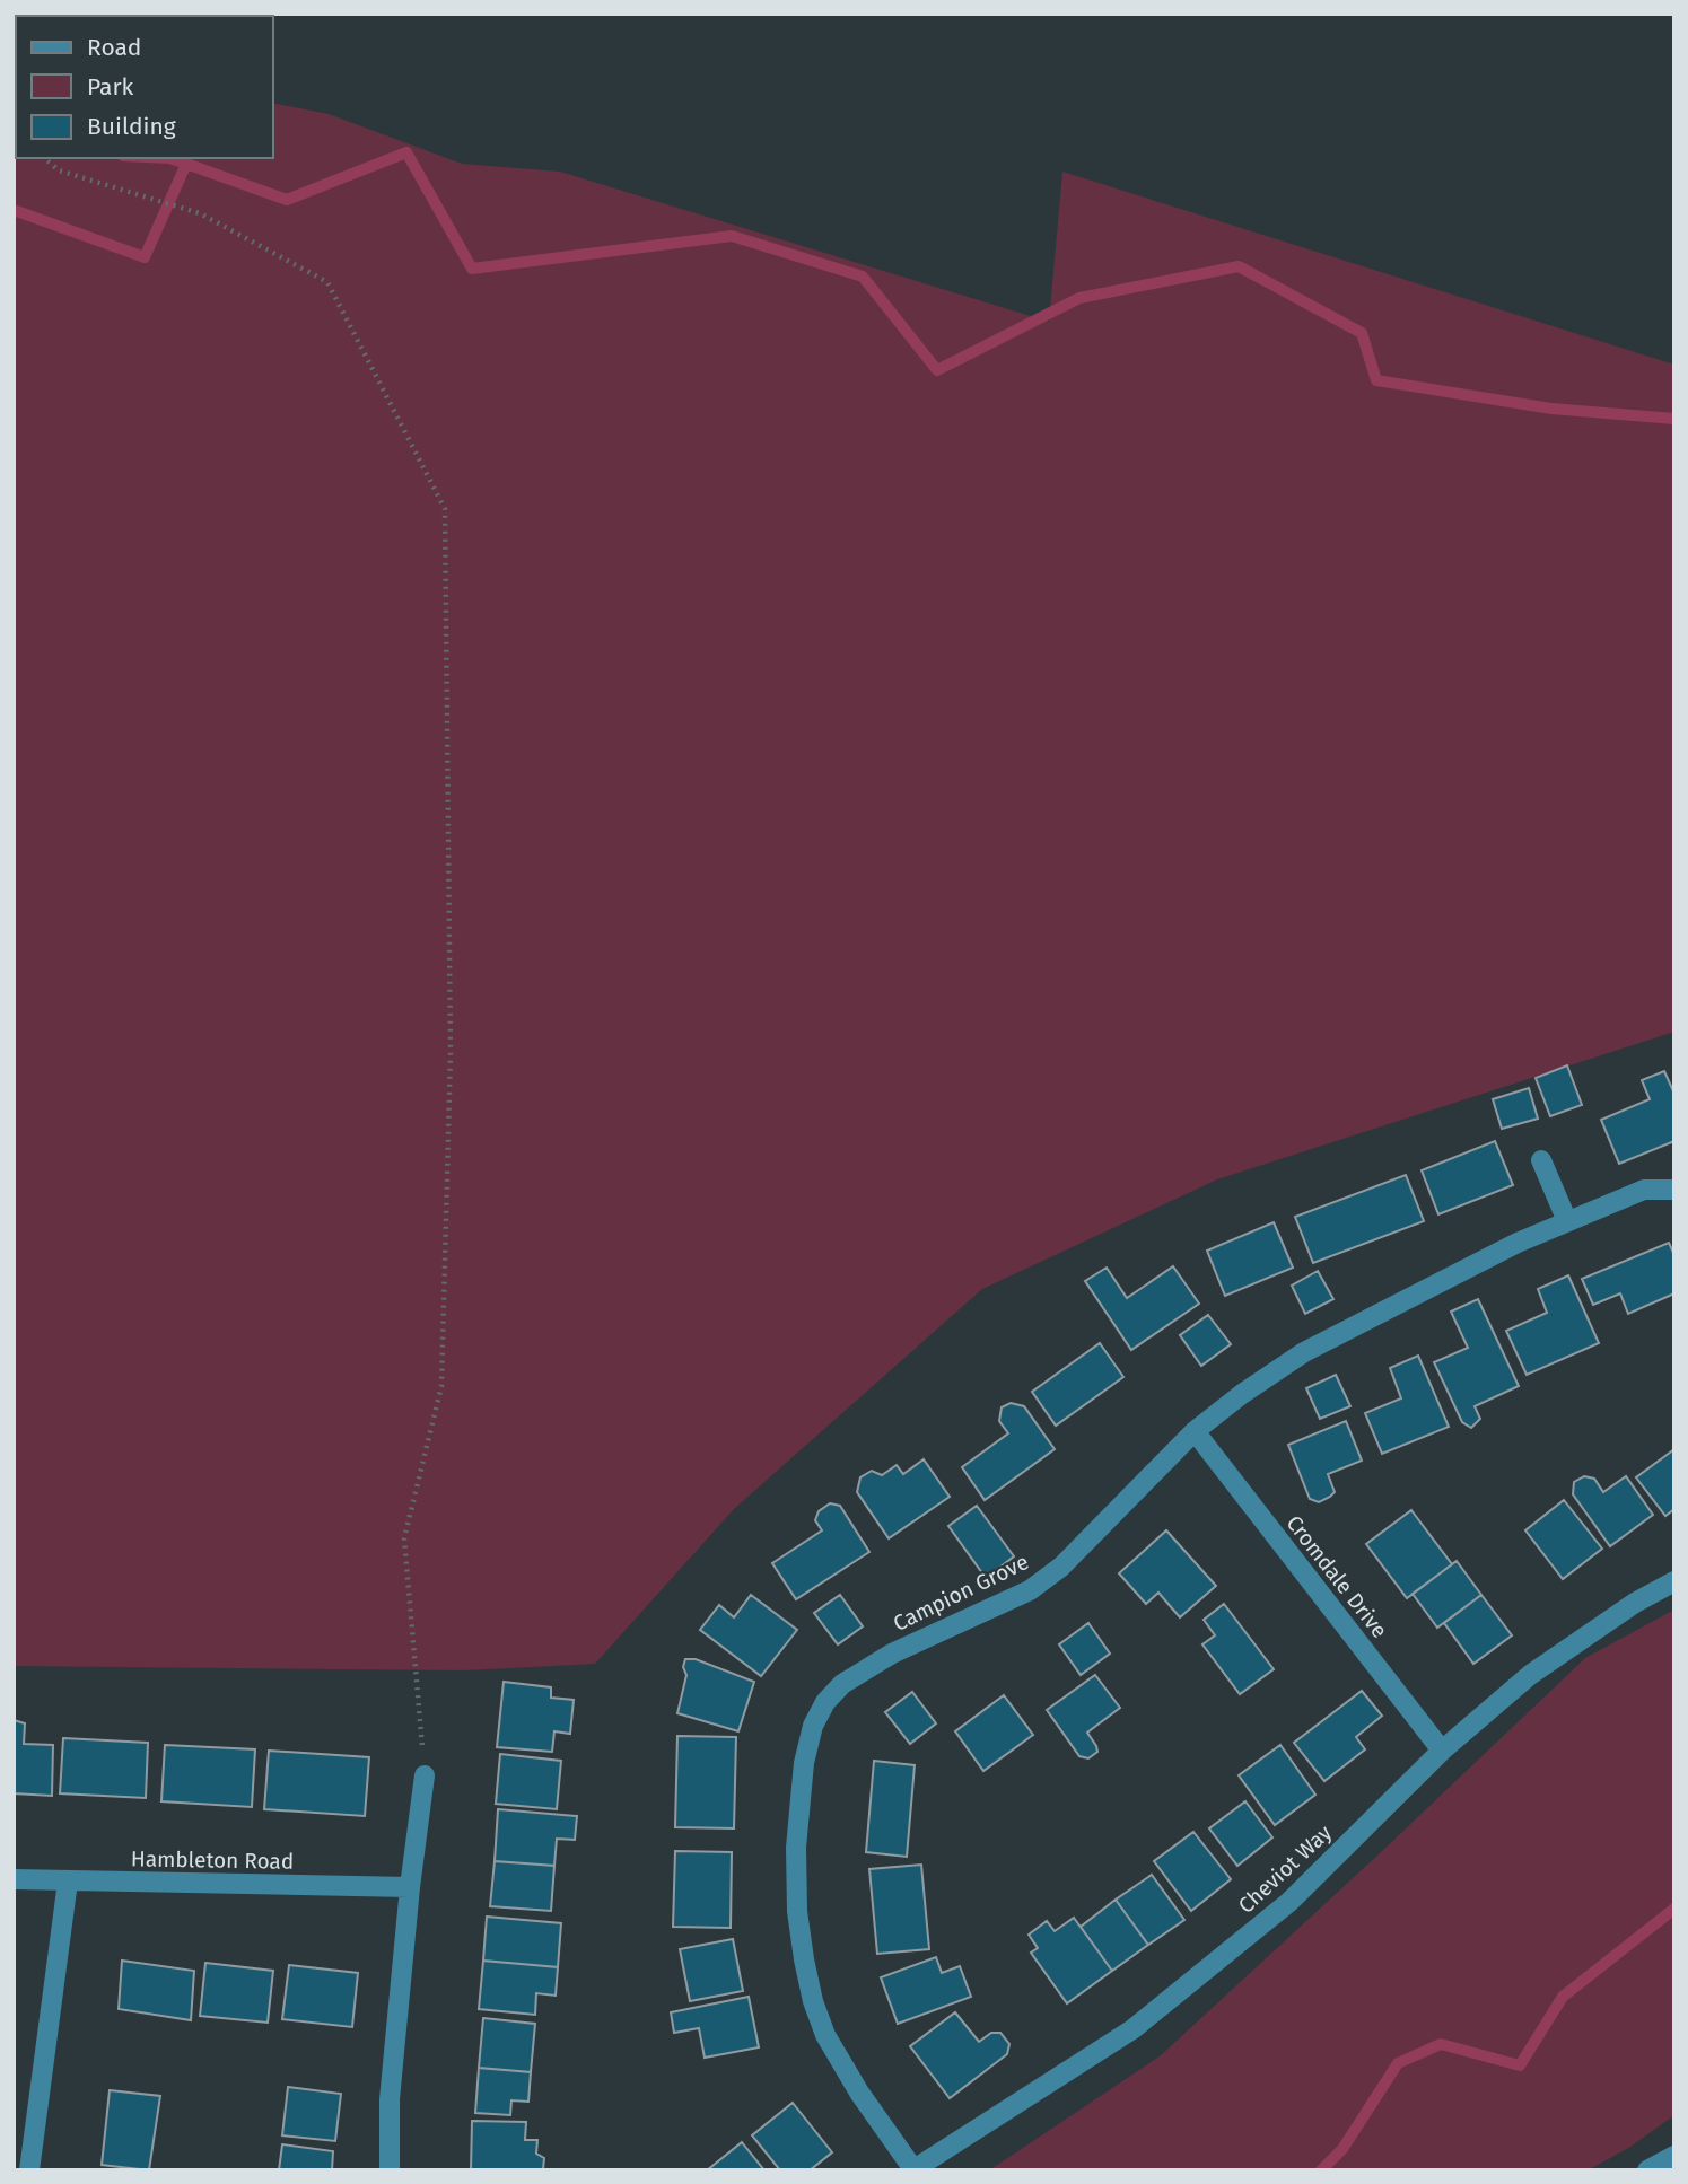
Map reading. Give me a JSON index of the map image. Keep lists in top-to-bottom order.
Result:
{
  "streets": {
    "street": [
      "Cromdale Drive",
      "Campion Grove",
      "Hambleton Road",
      "Cheviot Way"
    ]
  },
  "crossings": [
    ["Cromdale Drive", "Campion Grove"],
    ["Cromdale Drive", "Cheviot Way"],
    ["Campion Grove", "Cheviot Way"]
  ],
  "legend": ["Road", "Park", "Building"]
}
